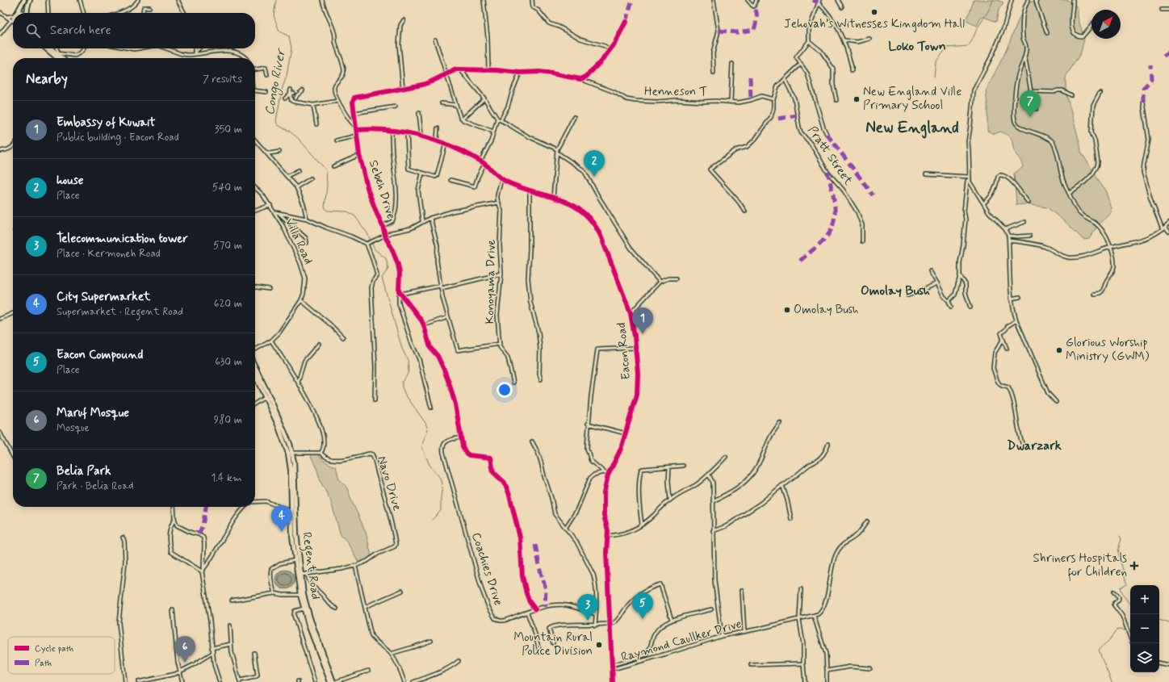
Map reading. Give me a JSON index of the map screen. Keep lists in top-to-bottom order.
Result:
{
  "streets": {
    "main road": ["Regent Road"],
    "street": [
      "Henneson T",
      "Pratt Street",
      "Sebeh Drive",
      "Villa Road",
      "Konoyama Drive",
      "Eacon Road",
      "Navo Drive",
      "Coachies Drive",
      "Raymond Caullker Drive"
    ]
  },
  "crossings": [
    ["Henneson T", "Sebeh Drive"],
    ["Sebeh Drive", "Eacon Road"],
    ["Konoyama Drive", "Eacon Road"],
    ["Eacon Road", "Raymond Caullker Drive"],
    ["Navo Drive", "Regent Road"]
  ],
  "districts": [
    "Loko Town",
    "New England",
    "Omolay Bush",
    "Dwarzark"
  ],
  "water": ["Congo River"],
  "places": {
    "other": [
      "Jehovah’s Witnesses Kingdom Hall",
      "New England Ville Primary School",
      "Omolay Bush",
      "Glorious Worship Ministry (GWM)",
      "Mountain Rural Police Division"
    ],
    "health": ["Shriners Hospitals for Children"]
  },
  "legend": ["Cycle path", "Path"],
  "north": "top right",
  "page": {
    "search": "Search here",
    "heading": ["Nearby", "7 results"],
    "pins": [
      "7",
      "2",
      "1",
      "4",
      "5",
      "3",
      "6"
    ],
    "list": [
      {
        "mark": "1",
        "name": "Embassy of Kuwait",
        "note": "Public building · Eacon Road",
        "value": "350 m"
      },
      {
        "mark": "2",
        "name": "house",
        "note": "Place",
        "value": "540 m"
      },
      {
        "mark": "3",
        "name": "Telecommunication tower",
        "note": "Place · Kermoneh Road",
        "value": "570 m"
      },
      {
        "mark": "4",
        "name": "City Supermarket",
        "note": "Supermarket · Regent Road",
        "value": "620 m"
      },
      {
        "mark": "5",
        "name": "Eacon Compound",
        "note": "Place",
        "value": "630 m"
      },
      {
        "mark": "6",
        "name": "Maruf Mosque",
        "note": "Mosque",
        "value": "980 m"
      },
      {
        "mark": "7",
        "name": "Belia Park",
        "note": "Park · Belia Road",
        "value": "1.4 km"
      }
    ],
    "map_buttons": ["+", "−"]
  }
}
